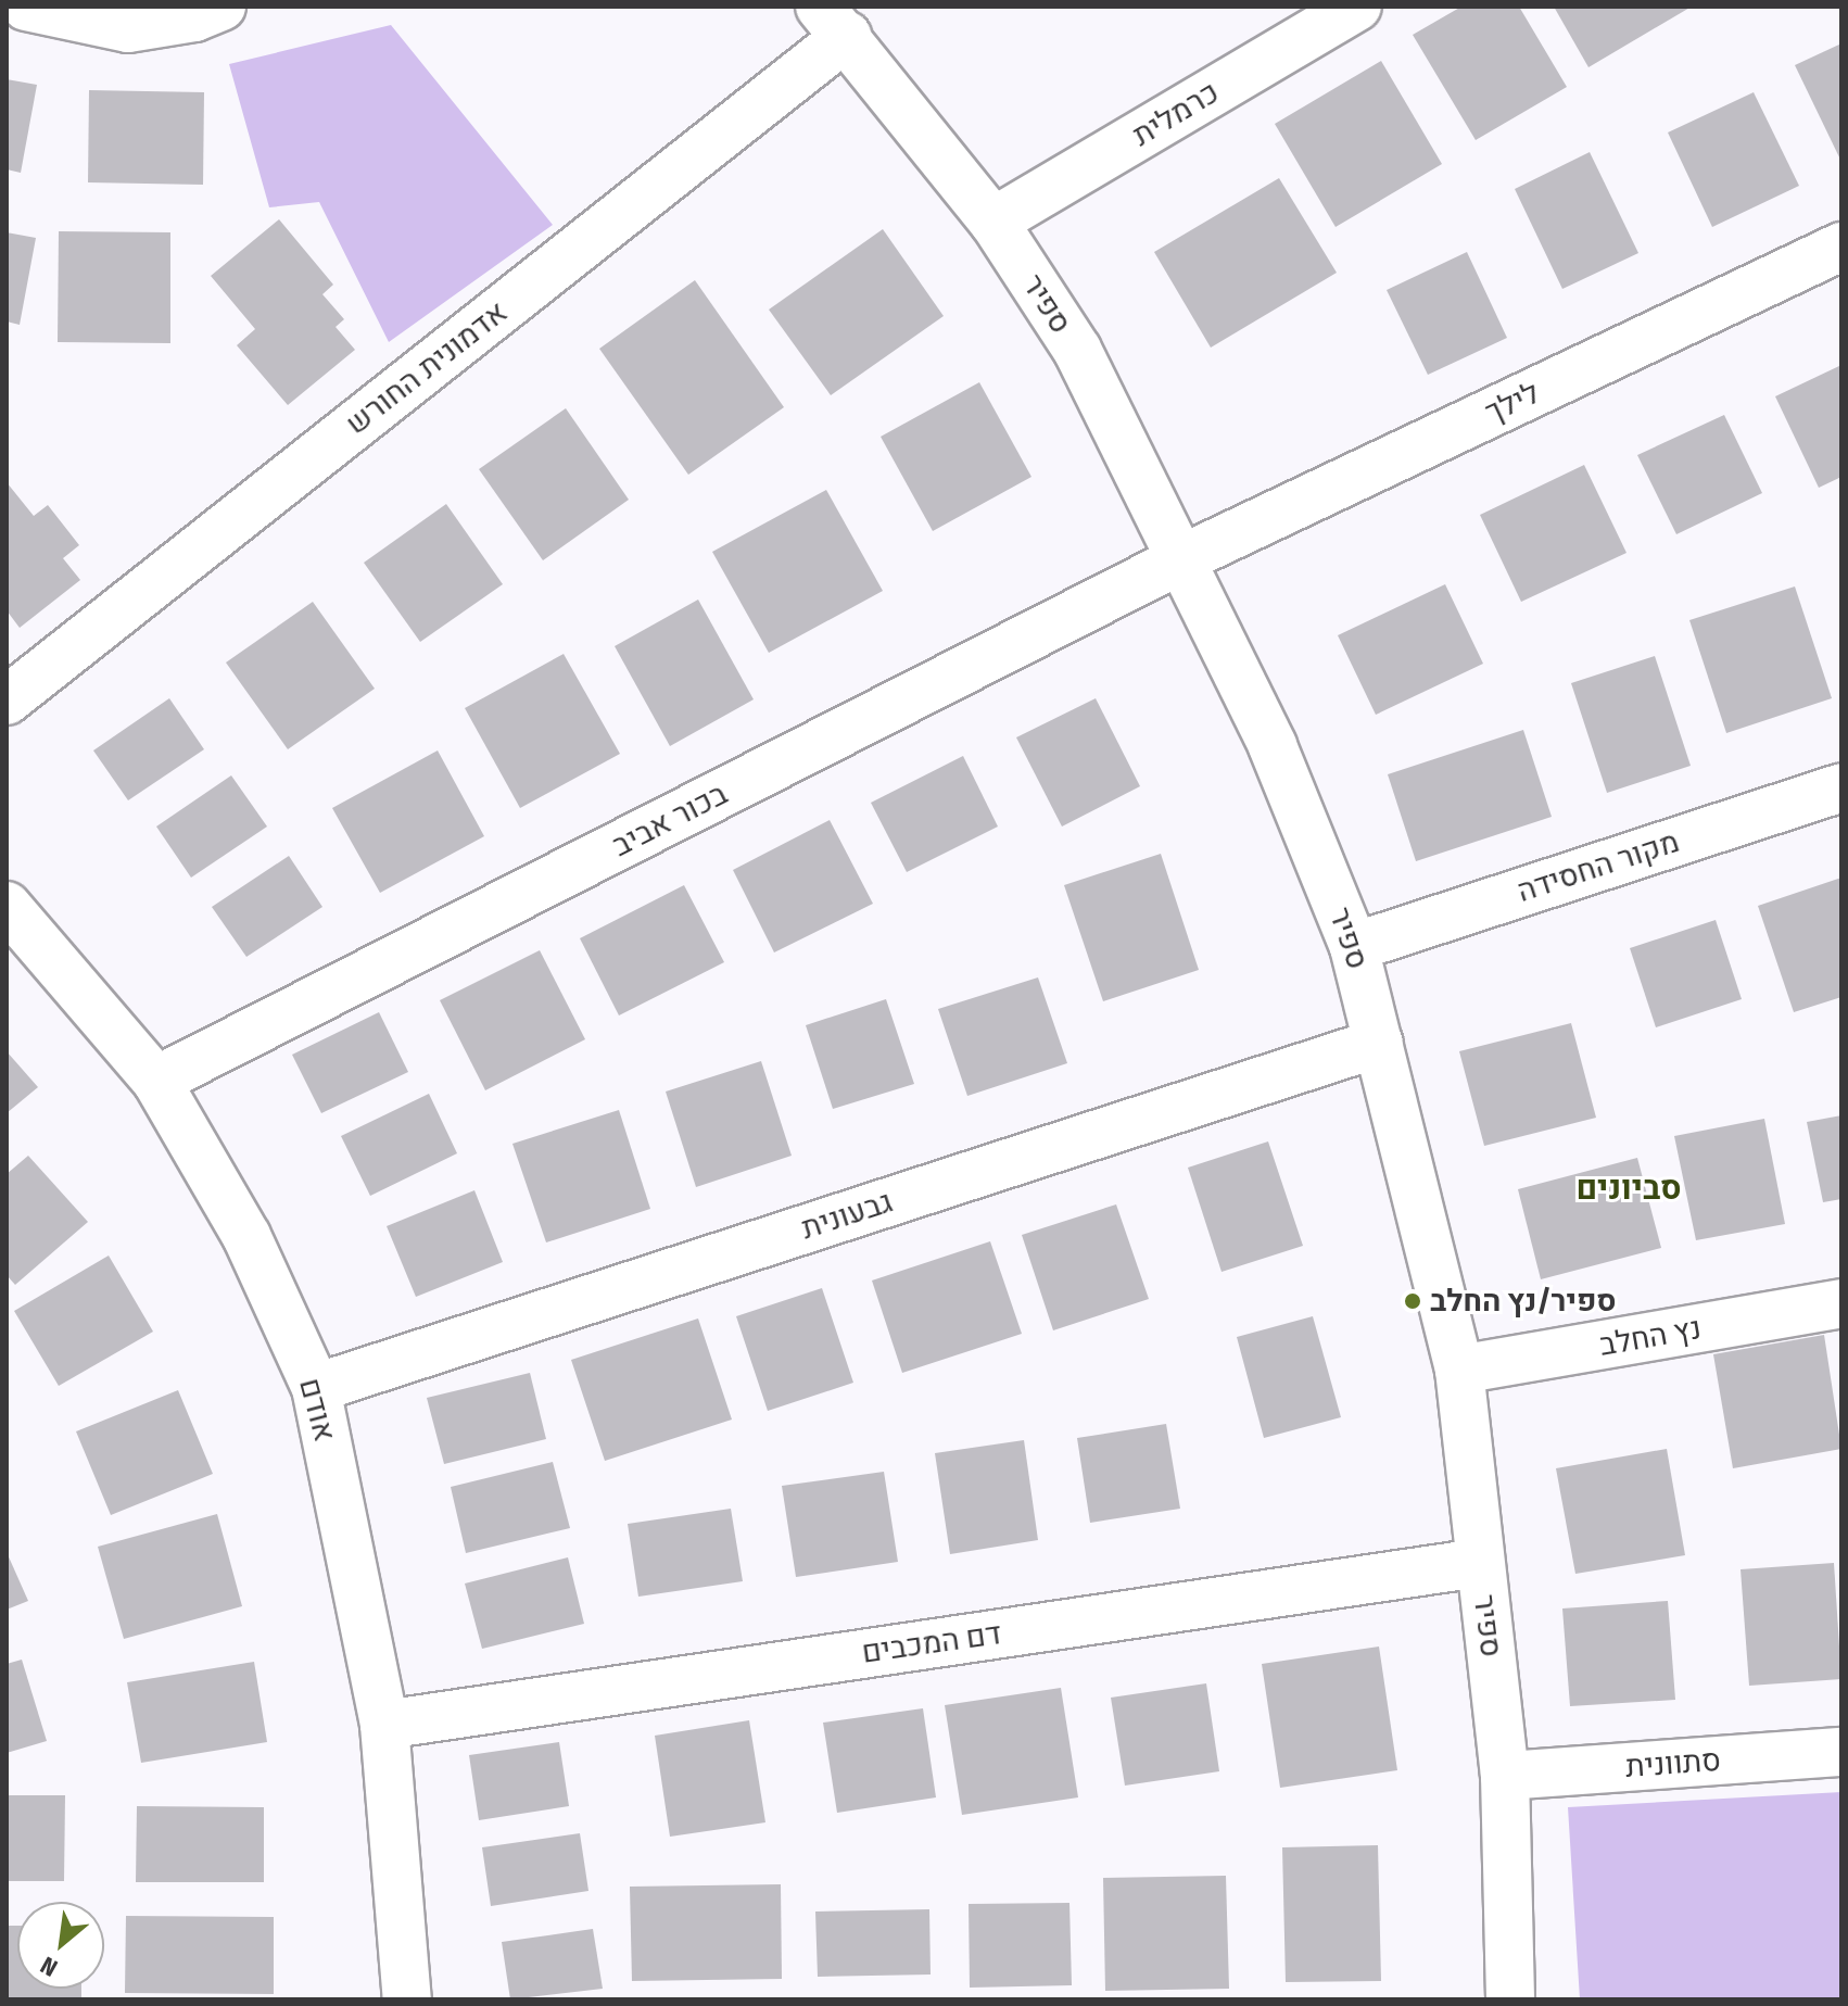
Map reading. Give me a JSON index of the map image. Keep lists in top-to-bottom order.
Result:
{
  "streets": {
    "street": [
      "כרמלית",
      "ספיר",
      "אדמונית החורש",
      "לילך",
      "בכור אביב",
      "מקור החסידה",
      "גבעונית",
      "נץ החלב",
      "אודם",
      "דם המכבים",
      "סתוונית"
    ]
  },
  "crossings": [
    ["כרמלית", "ספיר"],
    ["ספיר", "אדמונית החורש"],
    ["ספיר", "לילך"],
    ["ספיר", "בכור אביב"],
    ["ספיר", "מקור החסידה"],
    ["ספיר", "גבעונית"],
    ["ספיר", "נץ החלב"],
    ["ספיר", "דם המכבים"],
    ["ספיר", "סתוונית"],
    ["לילך", "בכור אביב"],
    ["בכור אביב", "אודם"],
    ["גבעונית", "אודם"],
    ["אודם", "דם המכבים"]
  ],
  "districts": ["סביונים"],
  "places": ["ספיר/נץ החלב"],
  "north": "bottom left"
}
